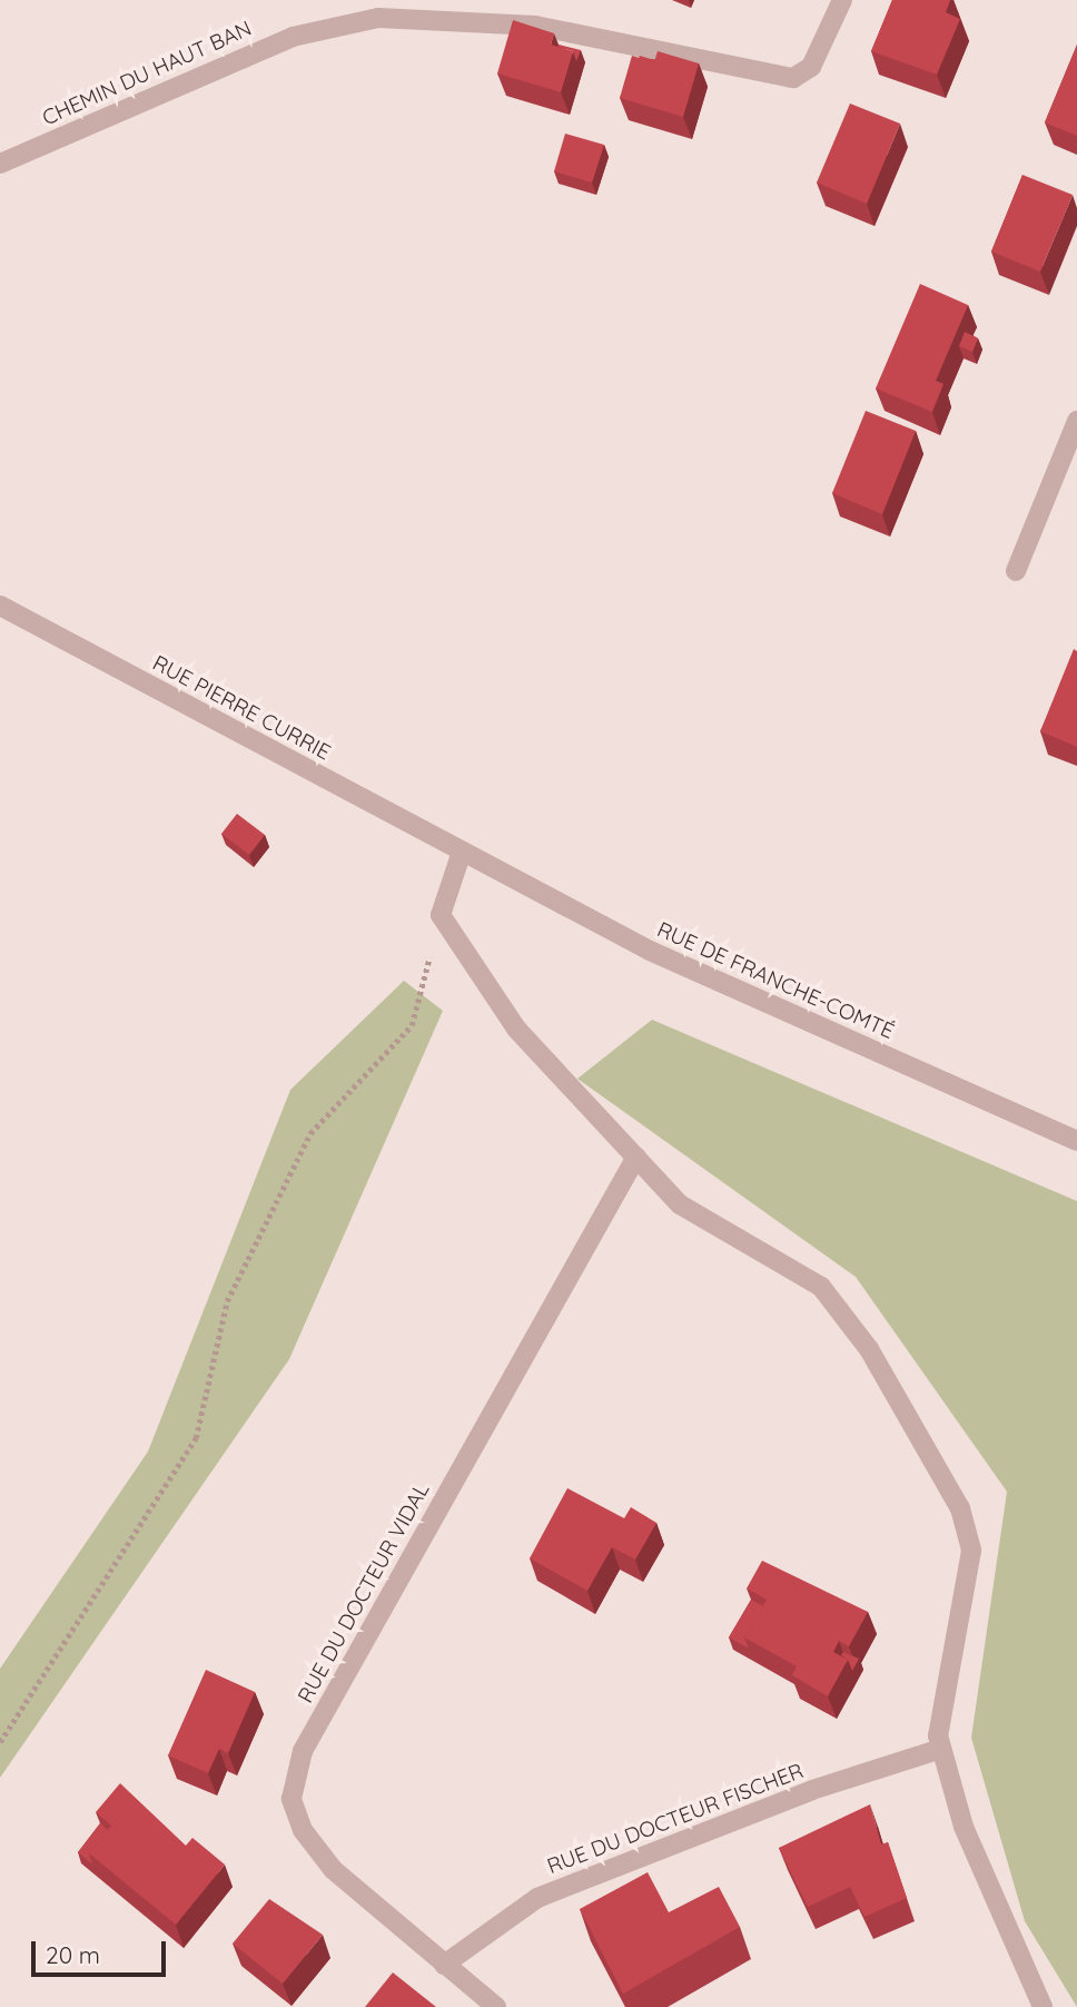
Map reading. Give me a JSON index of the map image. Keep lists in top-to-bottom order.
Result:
{
  "streets": {
    "street": [
      "CHEMIN DU HAUT BAN",
      "RUE PIERRE CURRIE",
      "RUE DE FRANCHE-COMTÉ",
      "RUE DU DOCTEUR VIDAL",
      "RUE DU DOCTEUR FISCHER"
    ]
  },
  "crossings": [
    ["RUE PIERRE CURRIE", "RUE DE FRANCHE-COMTÉ"],
    ["RUE DU DOCTEUR VIDAL", "RUE DU DOCTEUR FISCHER"]
  ],
  "scale_bar": "20 m"
}
